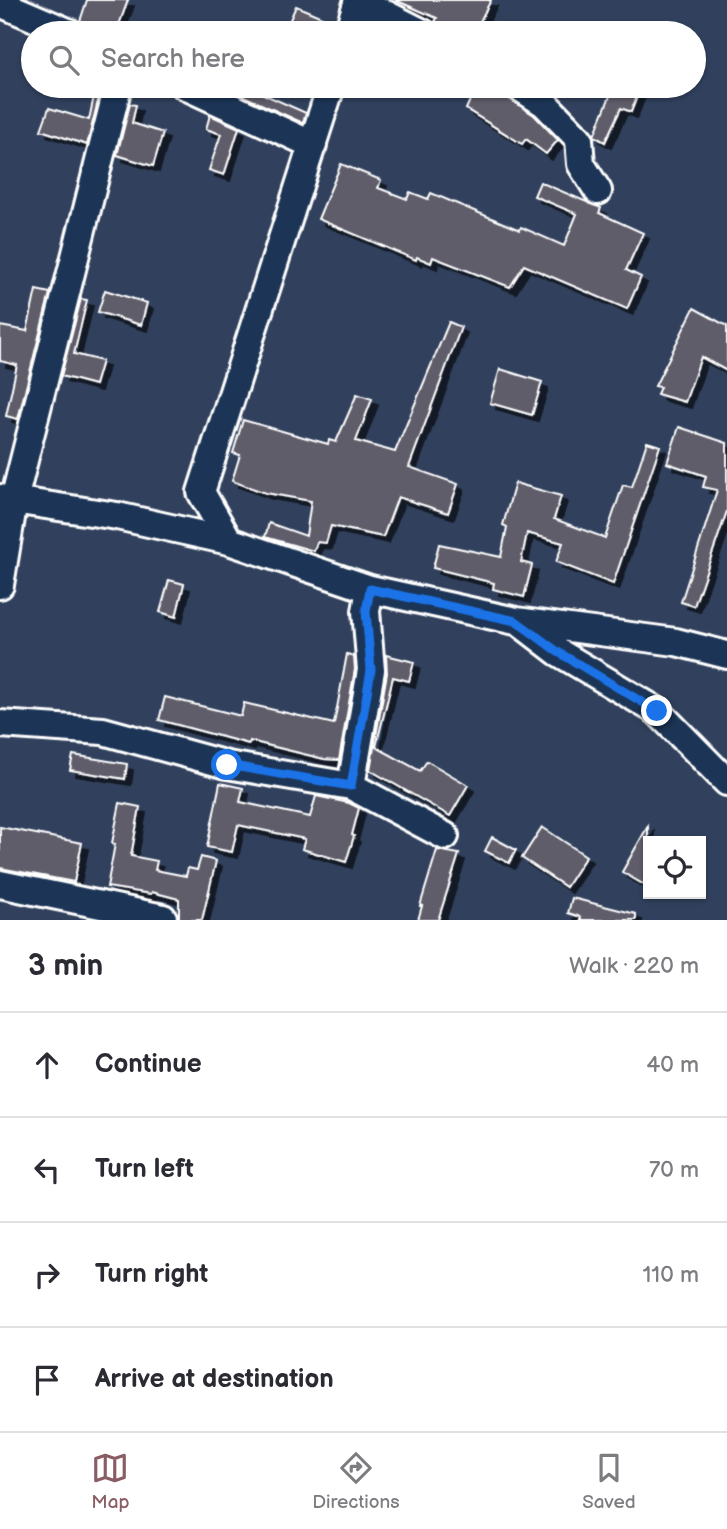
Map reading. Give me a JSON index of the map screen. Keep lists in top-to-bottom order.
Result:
{
  "page": {
    "search": "Search here",
    "heading": ["3 min", "Walk · 220 m"],
    "list": [
      ["Continue", "40 m"],
      ["Turn left", "70 m"],
      ["Turn right", "110 m"],
      "Arrive at destination"
    ],
    "nav": ["Map", "Directions", "Saved"]
  }
}
